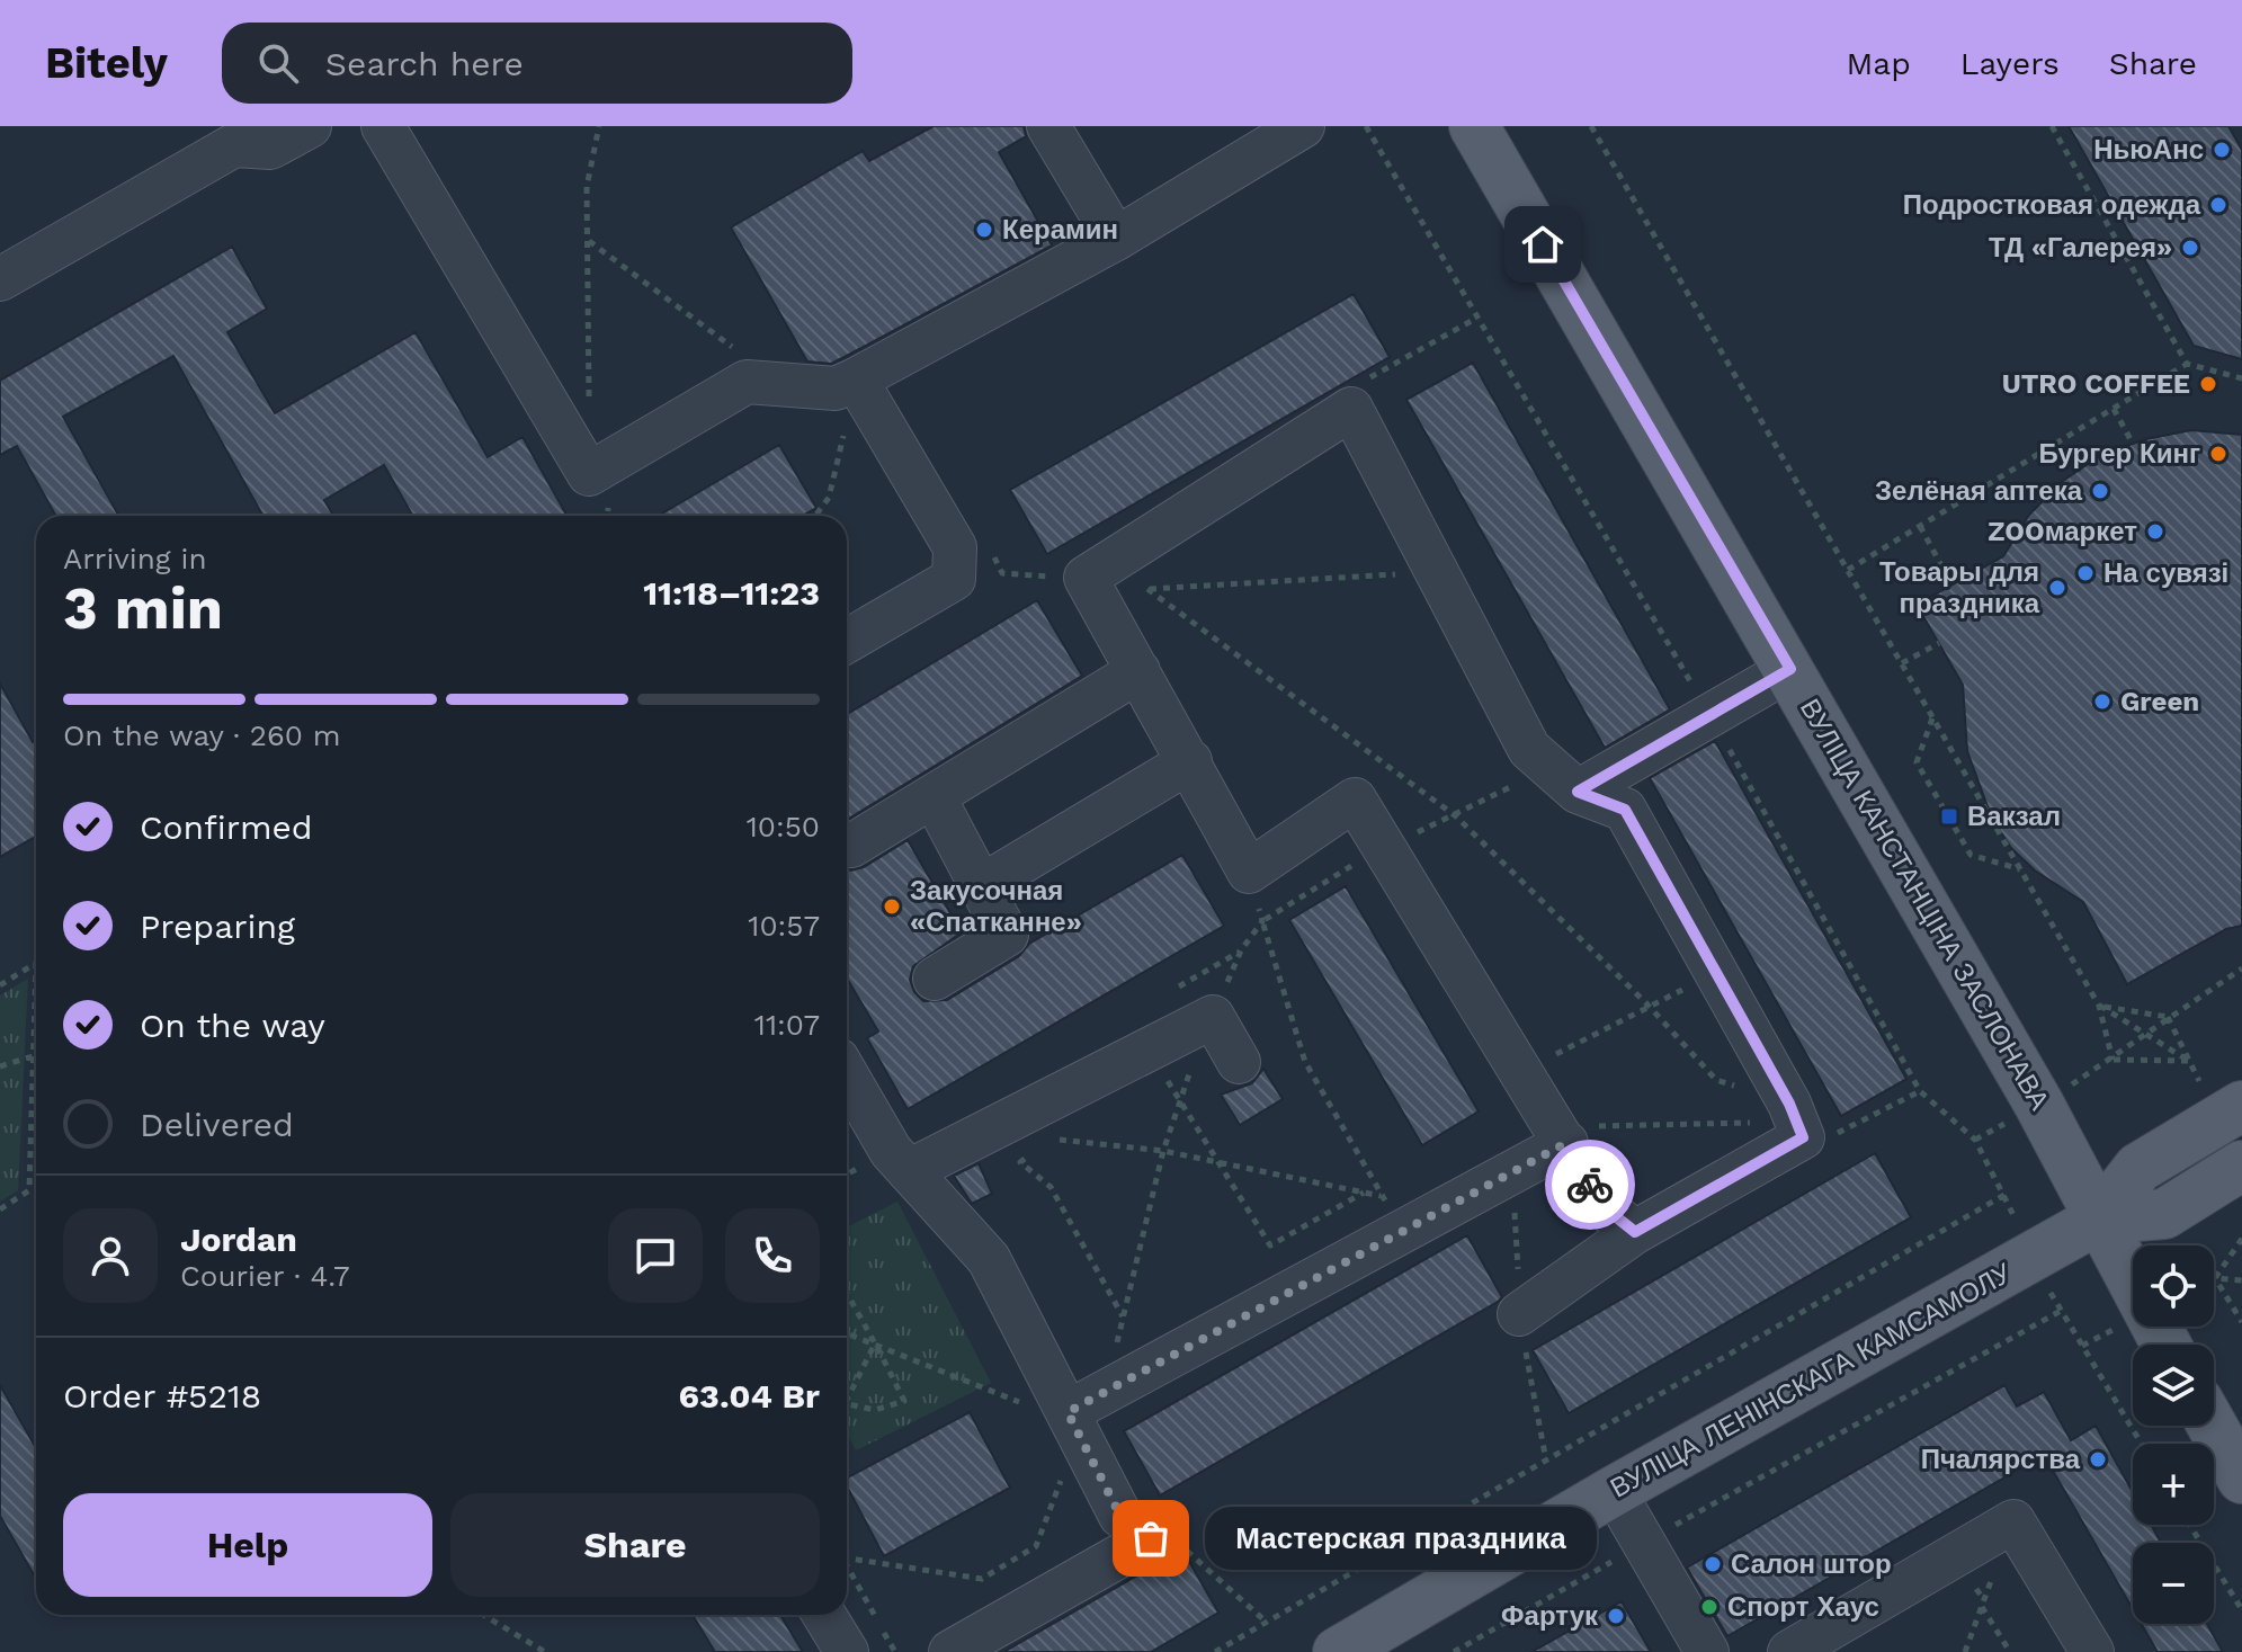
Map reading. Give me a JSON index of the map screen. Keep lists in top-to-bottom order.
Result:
{
  "streets": {
    "main road": ["ВУЛІЦА КАНСТАНЦІНА ЗАСЛОНАВА", "ВУЛІЦА ЛЕНІНСКАГА КАМСАМОЛУ"]
  },
  "crossings": [
    ["ВУЛІЦА КАНСТАНЦІНА ЗАСЛОНАВА", "ВУЛІЦА ЛЕНІНСКАГА КАМСАМОЛУ"]
  ],
  "places": {
    "other": [
      "НьюАнс",
      "Подростковая одежда",
      "Керамин",
      "ТД «Галерея»",
      "UTRO COFFEE",
      "Бургер Кинг",
      "Зелёная аптека",
      "ZOOмаркет",
      "На сувязі",
      "Товары для праздника",
      "Green",
      "Закусочная «Спатканне»",
      "Пчалярства",
      "Мастерская праздника",
      "Салон штор",
      "Спорт Хаус",
      "Фартук"
    ],
    "transit": ["Вакзал"]
  },
  "page": {
    "header": "Bitely",
    "search": "Search here",
    "nav": ["Map", "Layers", "Share"],
    "heading": ["3 min", "Arriving in", "11:18–11:23"],
    "panel": [
      "Jordan",
      "Courier · 4.7",
      "Order #5218",
      "63.04 Br"
    ],
    "bar": "On the way · 260 m",
    "list": [
      ["Confirmed", "10:50"],
      ["Preparing", "10:57"],
      ["On the way", "11:07"],
      "Delivered"
    ],
    "map_buttons": ["+", "−"],
    "buttons": ["Help", "Share"],
    "bubble": "Мастерская праздника"
  }
}
